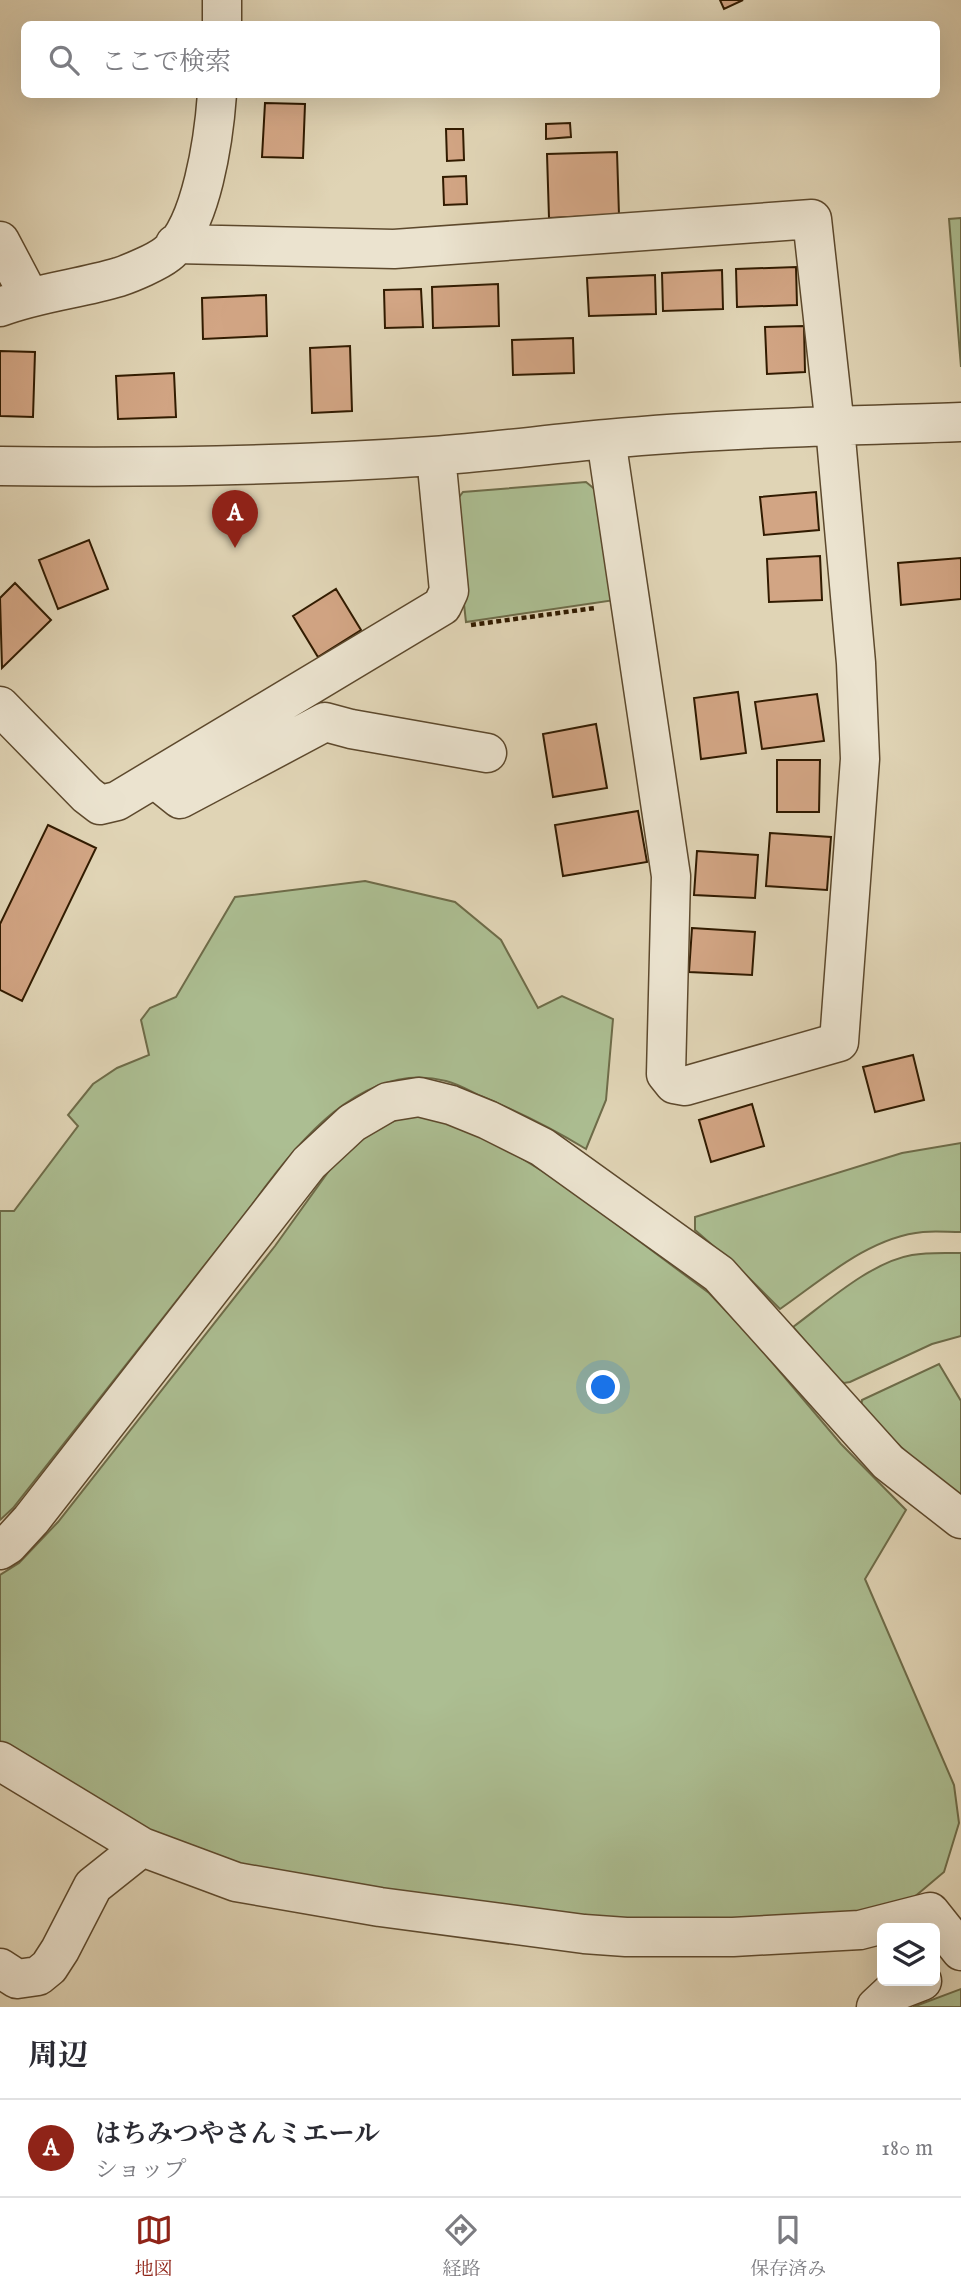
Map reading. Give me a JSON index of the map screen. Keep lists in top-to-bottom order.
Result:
{
  "page": {
    "search": "ここで検索",
    "pins": "A",
    "heading": "周辺",
    "list": [
      {
        "mark": "A",
        "name": "はちみつやさんミエール",
        "note": "ショップ",
        "value": "180 m"
      }
    ],
    "nav": ["地図", "経路", "保存済み"]
  }
}
